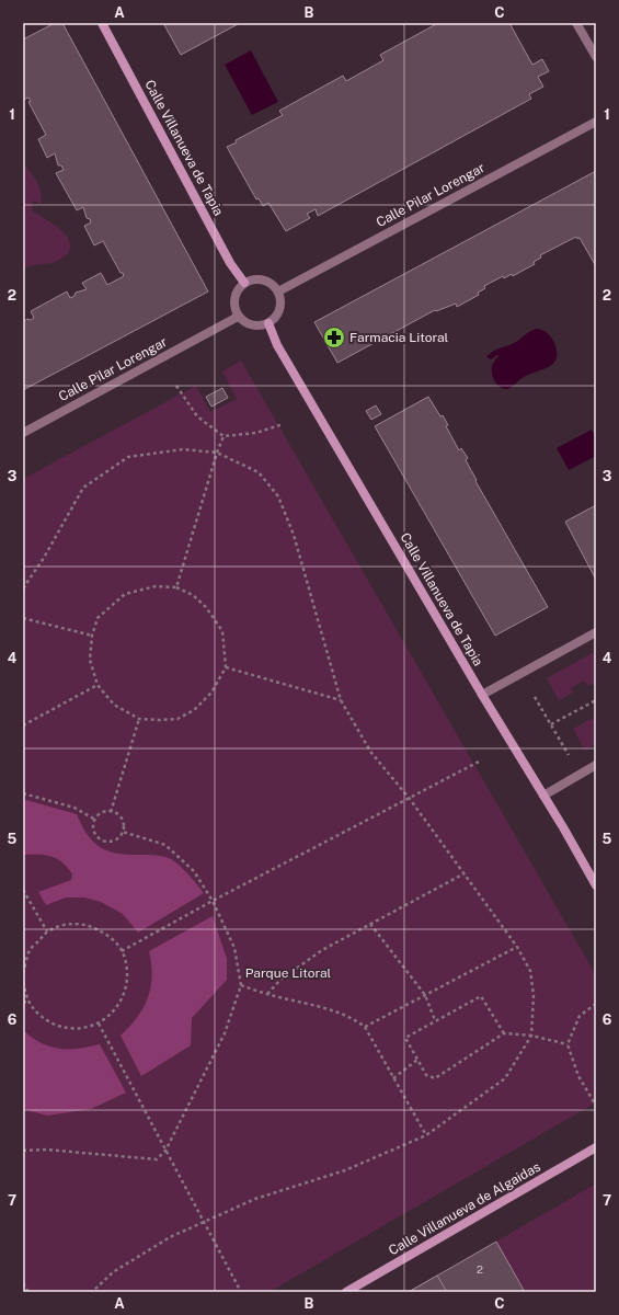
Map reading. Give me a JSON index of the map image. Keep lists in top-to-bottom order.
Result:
{
  "streets": {
    "street": ["Calle Villanueva de Tapia", "Calle Pilar Lorengar", "Calle Villanueva de Algaidas"]
  },
  "crossings": [
    ["Calle Villanueva de Tapia", "Calle Pilar Lorengar"]
  ],
  "parks": ["Parque Litoral"],
  "places": {
    "pharmacy": ["Farmacia Litoral"]
  },
  "house_numbers": ["2"],
  "grid": {
    "columns": ["A", "B", "C"],
    "rows": [
      "1",
      "2",
      "3",
      "4",
      "5",
      "6",
      "7"
    ]
  }
}
